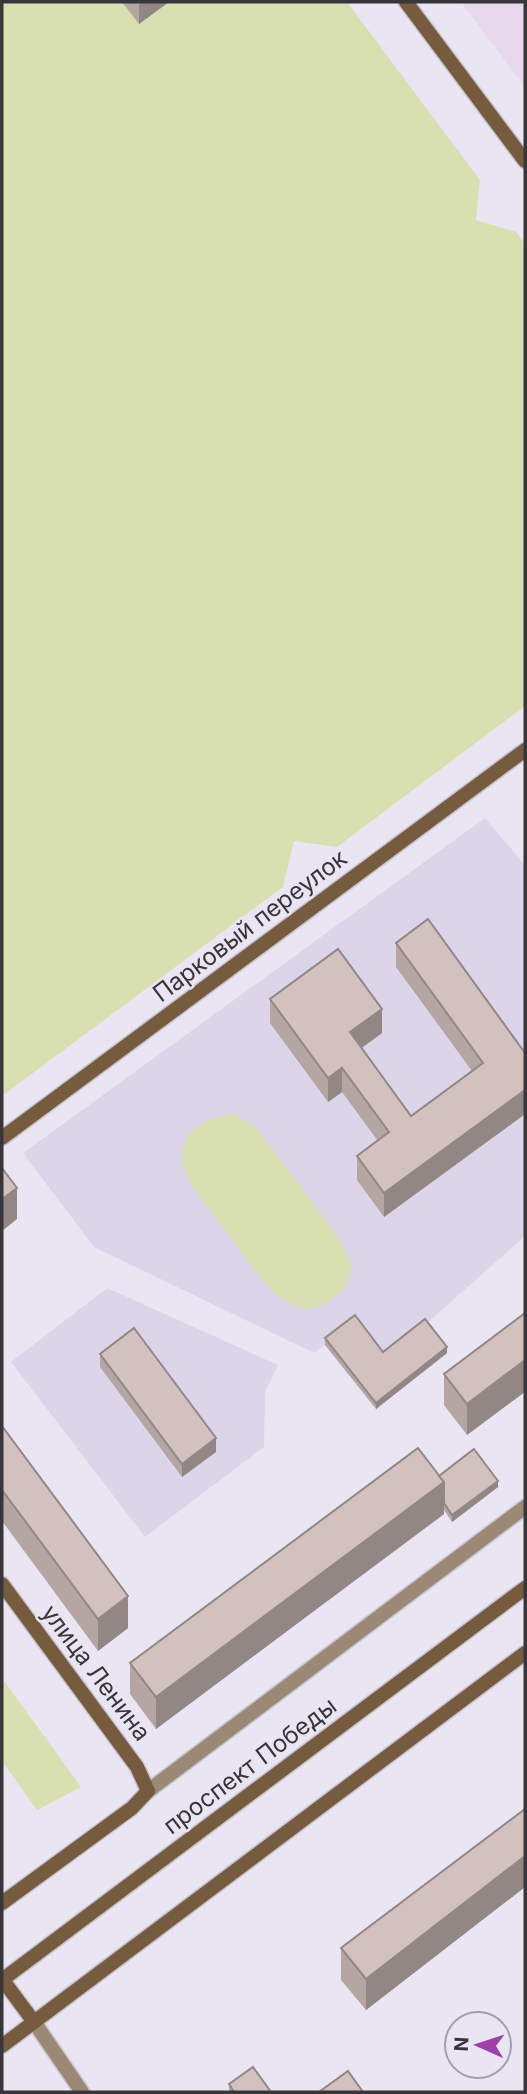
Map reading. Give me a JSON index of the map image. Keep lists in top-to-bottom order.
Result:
{
  "streets": {
    "main road": ["Парковый переулок", "улица Ленина", "проспект Победы"]
  },
  "north": "left"
}
